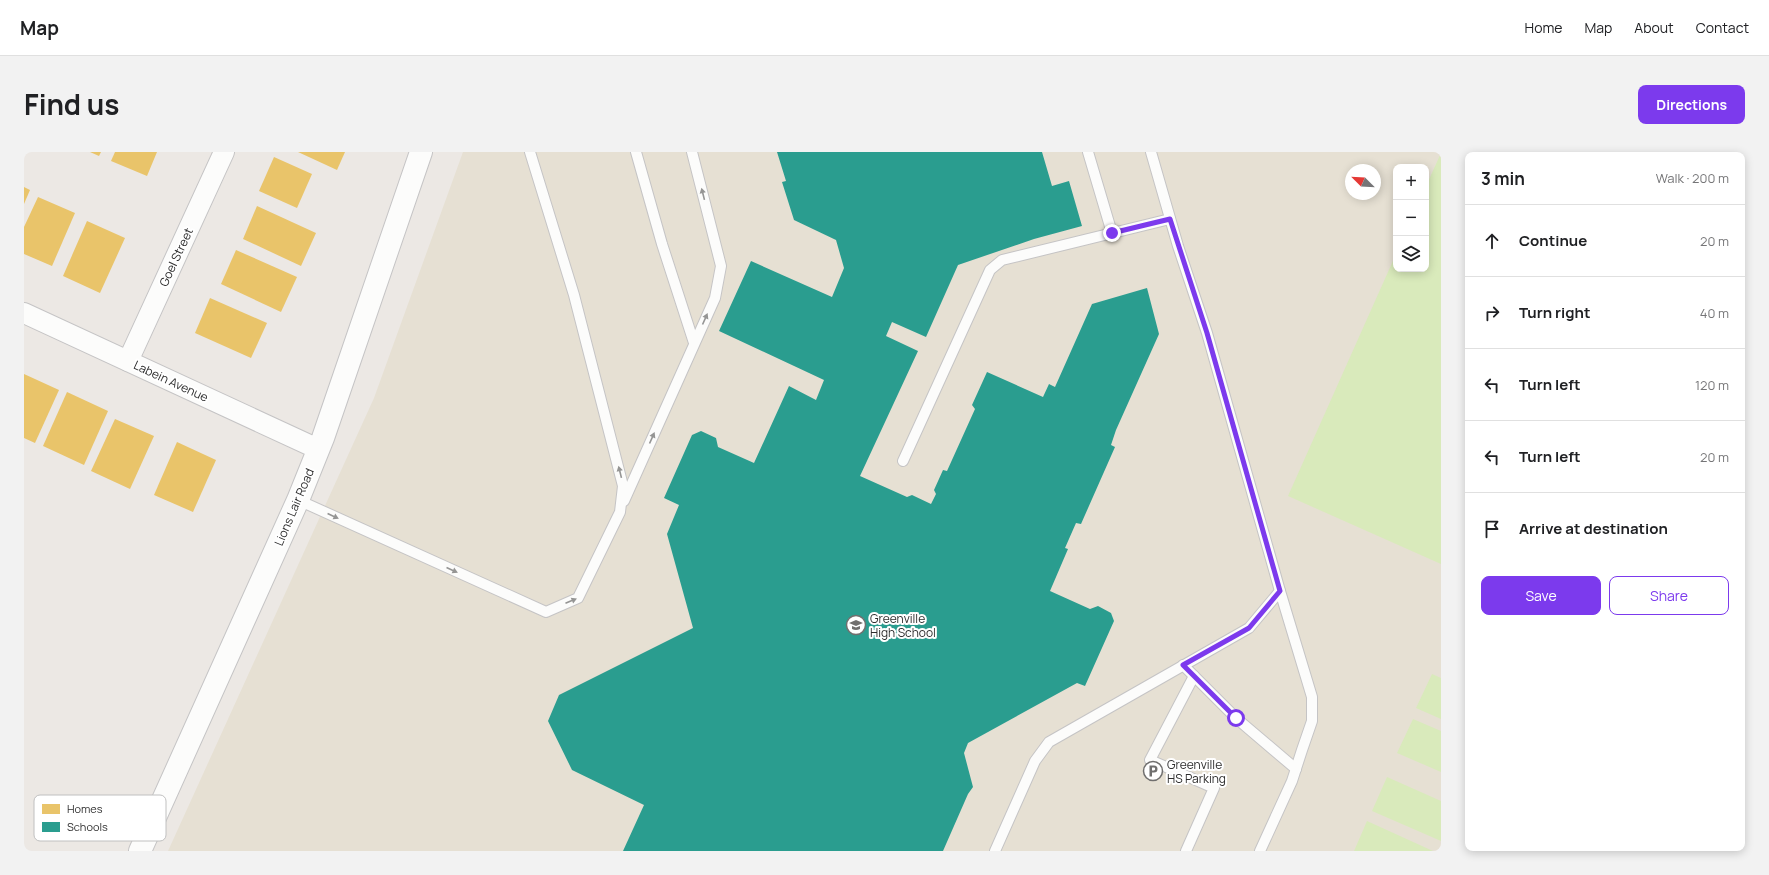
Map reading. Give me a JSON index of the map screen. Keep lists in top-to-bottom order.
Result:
{
  "streets": {
    "street": ["Goel Street", "Labein Avenue", "Lions Lair Road"]
  },
  "crossings": [
    ["Goel Street", "Labein Avenue"],
    ["Labein Avenue", "Lions Lair Road"]
  ],
  "places": {
    "school or university": ["Greenville High School"],
    "parking": ["Greenville HS Parking"]
  },
  "legend": ["Homes", "Schools"],
  "north": "top left",
  "page": {
    "header": "Map",
    "nav": [
      "Home",
      "Map",
      "About",
      "Contact"
    ],
    "title": "Find us",
    "buttons": [
      "Directions",
      ["Save", "Share"]
    ],
    "heading": ["3 min", "Walk · 200 m"],
    "map_buttons": ["+", "−"],
    "list": [
      ["Continue", "20 m"],
      ["Turn right", "40 m"],
      ["Turn left", "120 m"],
      ["Turn left", "20 m"],
      "Arrive at destination"
    ]
  }
}
